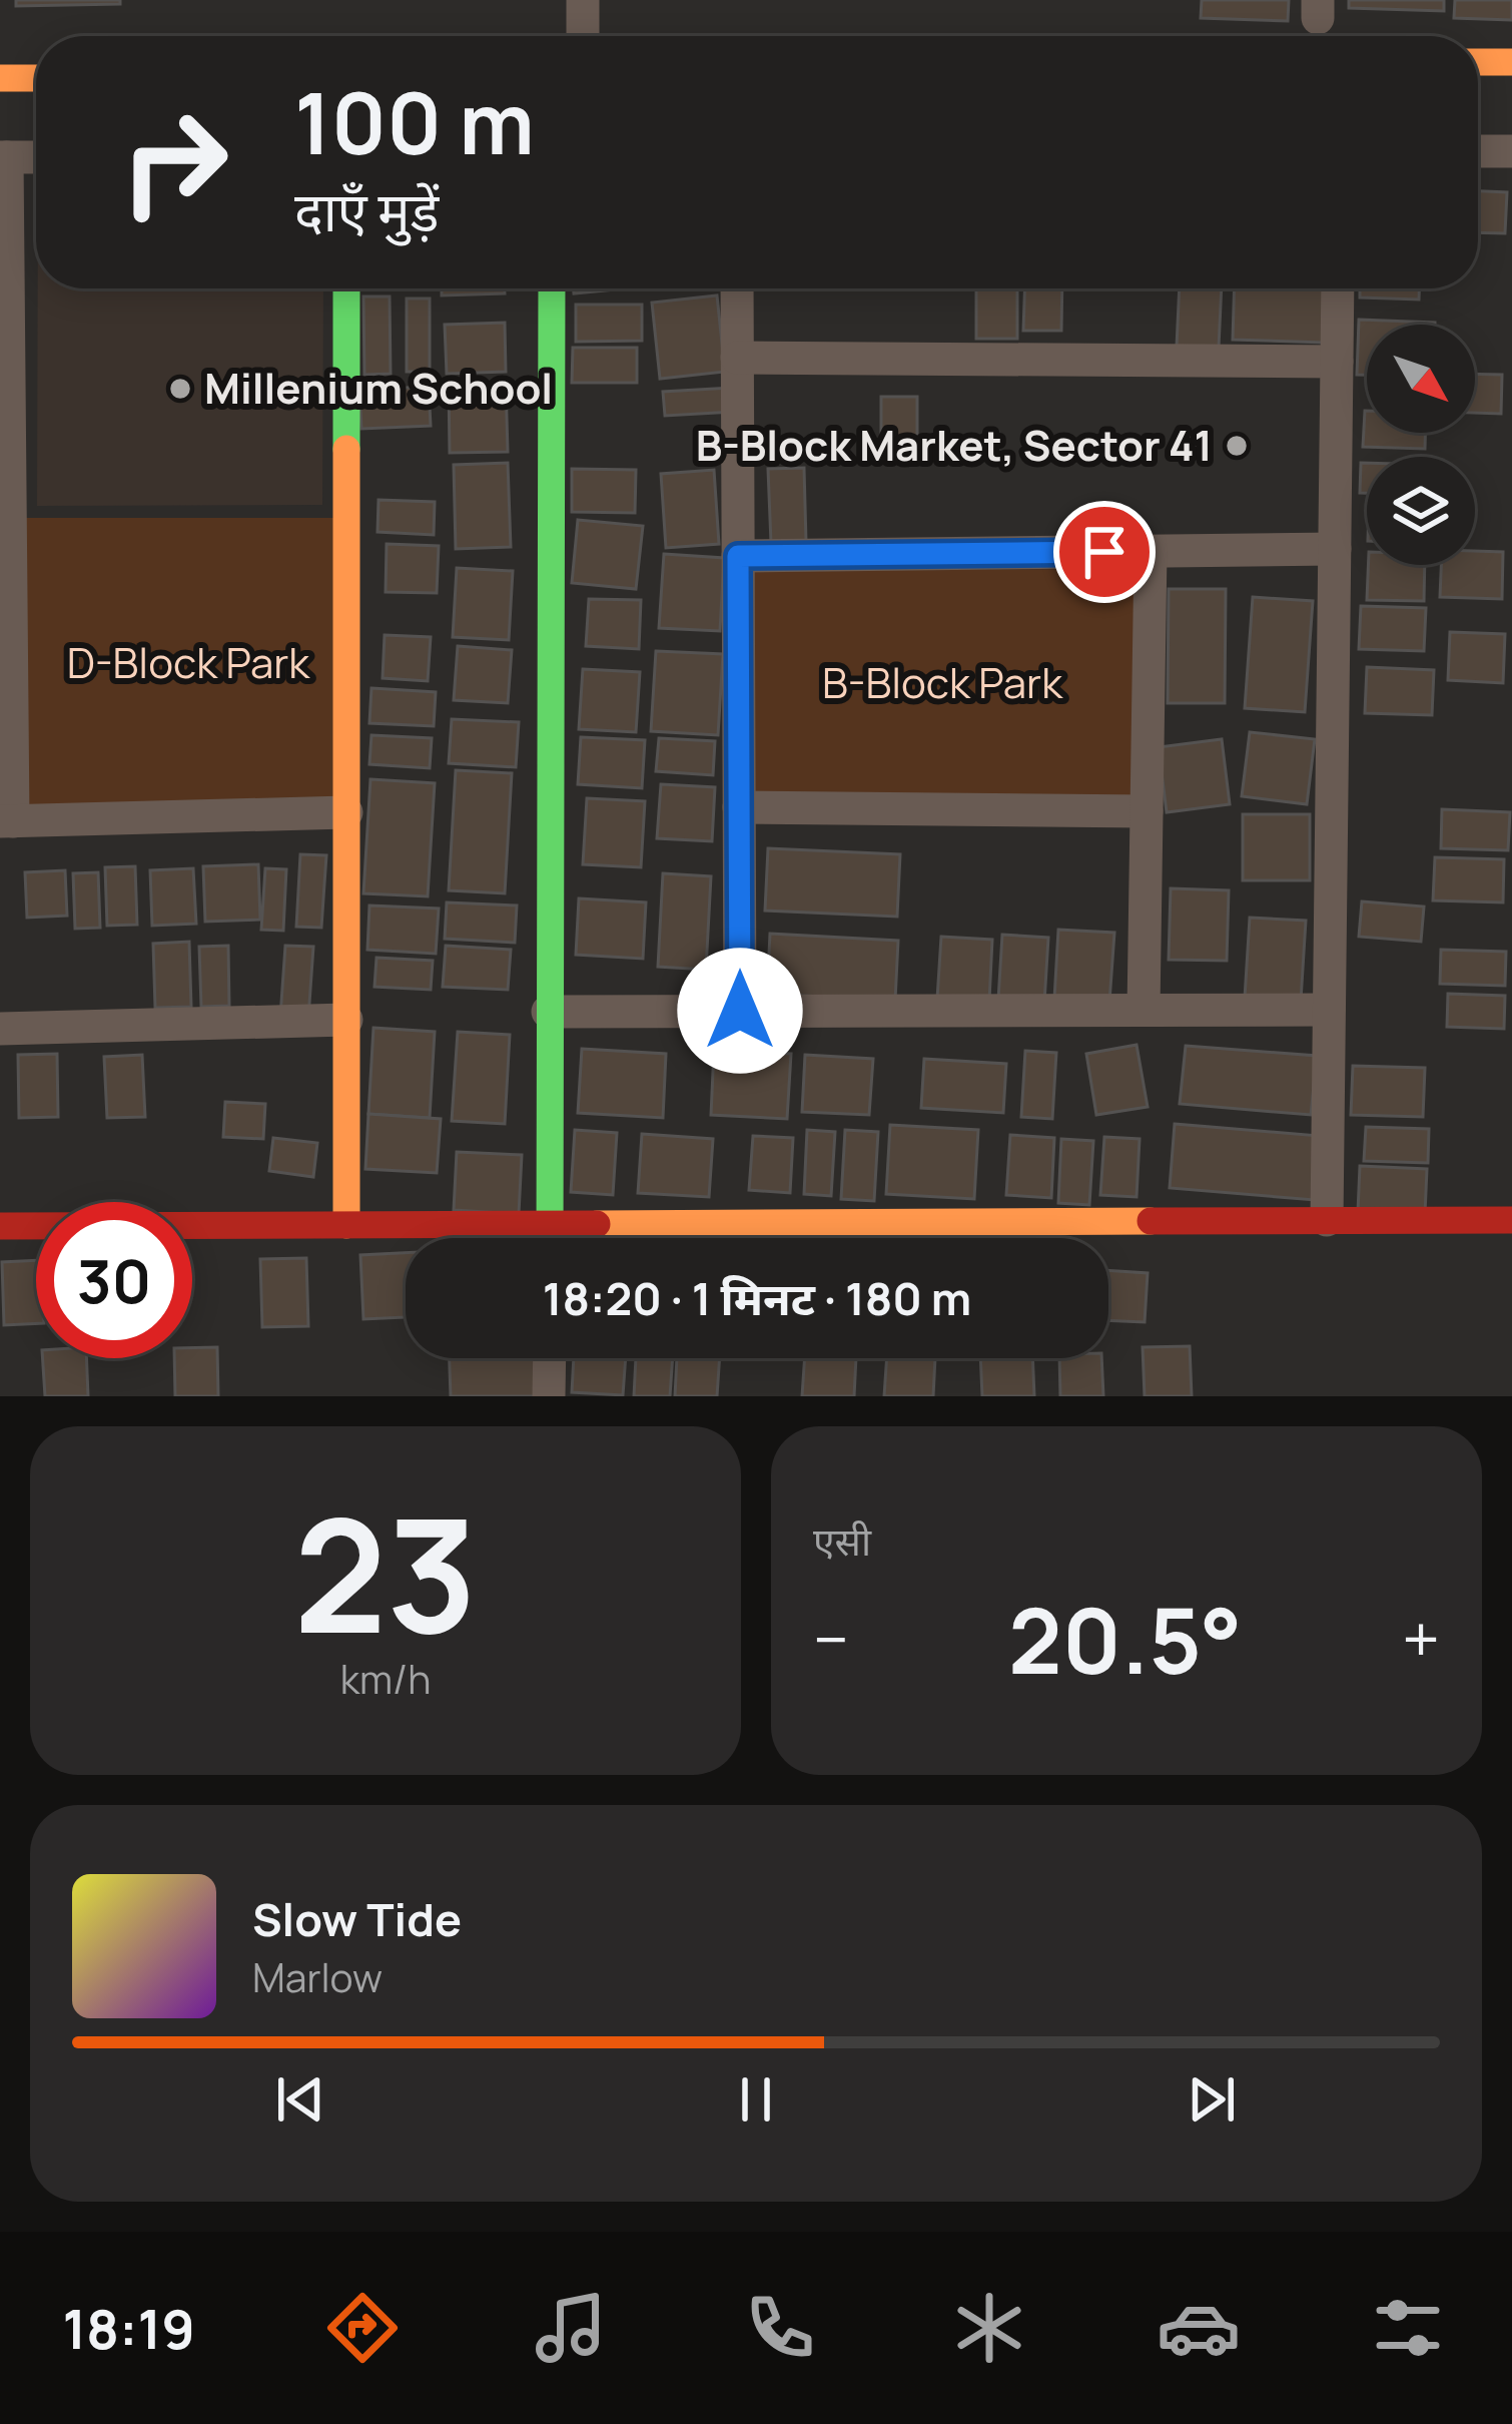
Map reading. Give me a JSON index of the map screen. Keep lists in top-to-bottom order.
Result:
{
  "parks": ["D-Block Park", "B-Block Park"],
  "places": ["Millenium School", "B-Block Market, Sector 41"],
  "north": "bottom right",
  "page": {
    "turn": ["100 m", "दाएँ मुड़ें"],
    "limit": "30",
    "trip": "18:20 · 1 मिनट · 180 m",
    "tile": [
      ["23", "km/h"],
      "एसी"
    ],
    "heat": ["−", "20.5°", "+"],
    "song": ["Slow Tide", "Marlow"],
    "tabs": "18:19"
  }
}
